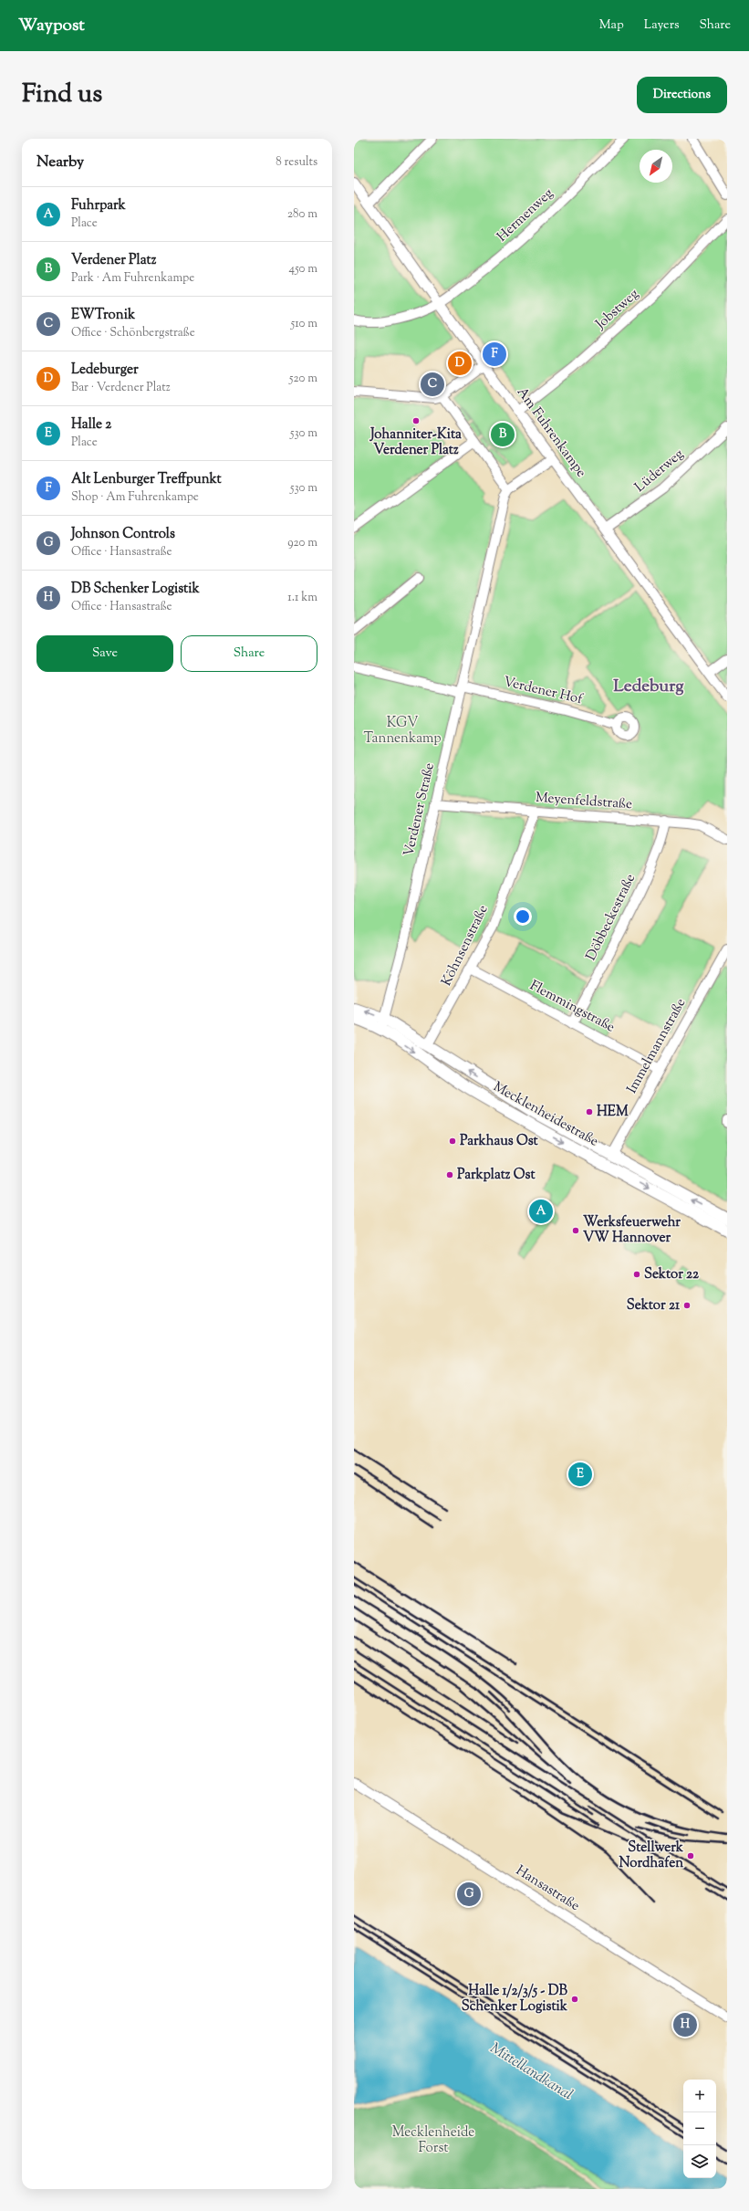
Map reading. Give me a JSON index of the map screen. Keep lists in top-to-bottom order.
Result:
{
  "streets": {
    "main road": ["Mecklenheidestraße"],
    "street": [
      "Hermenweg",
      "Jobstweg",
      "Am Fuhrenkampe",
      "Lüderweg",
      "Verdener Hof",
      "Meyenfeldstraße",
      "Verdener Straße",
      "Döbbeckestraße",
      "Köhnsenstraße",
      "Flemmingstraße",
      "Immelmannstraße",
      "Hansastraße"
    ]
  },
  "crossings": [
    ["Hermenweg", "Am Fuhrenkampe"],
    ["Jobstweg", "Am Fuhrenkampe"],
    ["Am Fuhrenkampe", "Lüderweg"],
    ["Verdener Hof", "Verdener Straße"],
    ["Meyenfeldstraße", "Verdener Straße"],
    ["Meyenfeldstraße", "Döbbeckestraße"],
    ["Meyenfeldstraße", "Köhnsenstraße"],
    ["Verdener Straße", "Mecklenheidestraße"],
    ["Döbbeckestraße", "Flemmingstraße"],
    ["Köhnsenstraße", "Flemmingstraße"],
    ["Köhnsenstraße", "Mecklenheidestraße"],
    ["Flemmingstraße", "Immelmannstraße"],
    ["Immelmannstraße", "Mecklenheidestraße"]
  ],
  "districts": ["Ledeburg"],
  "water": ["Mittellandkanal"],
  "parks": ["KGV Tannenkamp", "Mecklenheide Forst"],
  "places": [
    "Johanniter-Kita Verdener Platz",
    "HEM",
    "Parkhaus Ost",
    "Parkplatz Ost",
    "Werksfeuerwehr VW Hannover",
    "Sektor 22",
    "Sektor 21",
    "Stellwerk Nordhafen",
    "Halle 1/2/3/5 - DB Schenker Logistik"
  ],
  "north": "bottom left",
  "page": {
    "header": "Waypost",
    "nav": ["Map", "Layers", "Share"],
    "title": "Find us",
    "buttons": [
      "Directions",
      ["Save", "Share"]
    ],
    "heading": ["Nearby", "8 results"],
    "list": [
      {
        "mark": "A",
        "name": "Fuhrpark",
        "note": "Place",
        "value": "280 m"
      },
      {
        "mark": "B",
        "name": "Verdener Platz",
        "note": "Park · Am Fuhrenkampe",
        "value": "450 m"
      },
      {
        "mark": "C",
        "name": "EWTronik",
        "note": "Office · Schönbergstraße",
        "value": "510 m"
      },
      {
        "mark": "D",
        "name": "Ledeburger",
        "note": "Bar · Verdener Platz",
        "value": "520 m"
      },
      {
        "mark": "E",
        "name": "Halle 2",
        "note": "Place",
        "value": "530 m"
      },
      {
        "mark": "F",
        "name": "Alt Lenburger Treffpunkt",
        "note": "Shop · Am Fuhrenkampe",
        "value": "530 m"
      },
      {
        "mark": "G",
        "name": "Johnson Controls",
        "note": "Office · Hansastraße",
        "value": "920 m"
      },
      {
        "mark": "H",
        "name": "DB Schenker Logistik",
        "note": "Office · Hansastraße",
        "value": "1.1 km"
      }
    ],
    "pins": [
      "F",
      "D",
      "C",
      "B",
      "A",
      "E",
      "G",
      "H"
    ],
    "map_buttons": ["+", "−"]
  }
}
